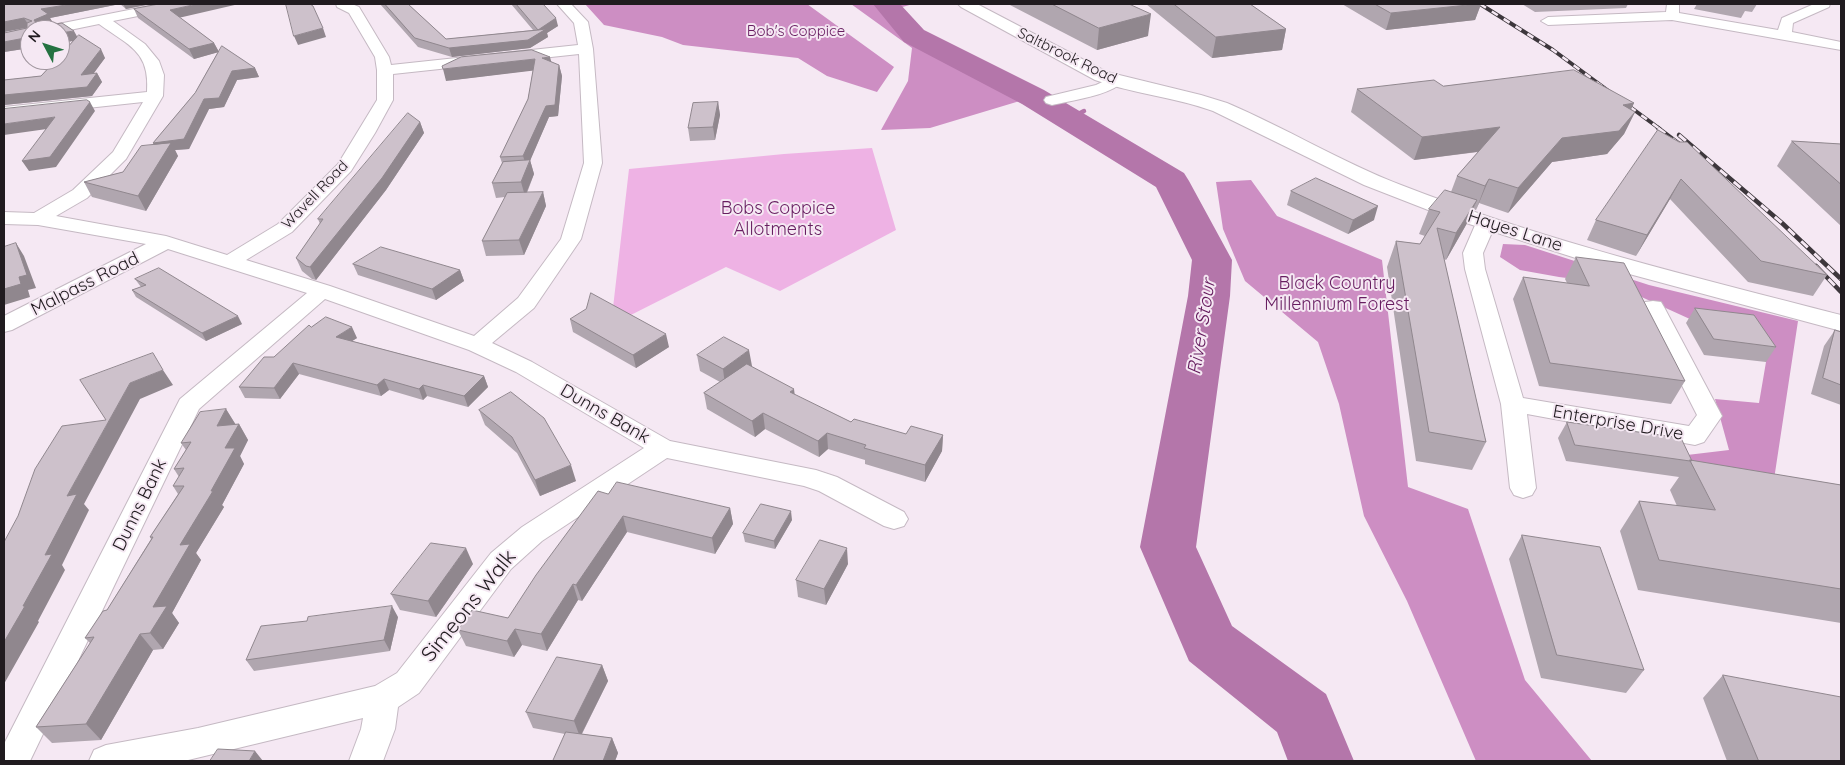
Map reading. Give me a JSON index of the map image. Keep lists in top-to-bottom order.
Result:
{
  "streets": {
    "street": [
      "Saltbrook Road",
      "Wavell Road",
      "Hayes Lane",
      "Malpass Road",
      "Dunns Bank",
      "Enterprise Drive",
      "Simeons Walk"
    ]
  },
  "crossings": [
    ["Saltbrook Road", "Hayes Lane"],
    ["Wavell Road", "Dunns Bank"],
    ["Malpass Road", "Dunns Bank"],
    ["Dunns Bank", "Simeons Walk"]
  ],
  "water": ["River Stour"],
  "parks": ["Bob's Coppice", "Bobs Coppice Allotments", "Black Country Millennium Forest"],
  "north": "top left"
}
